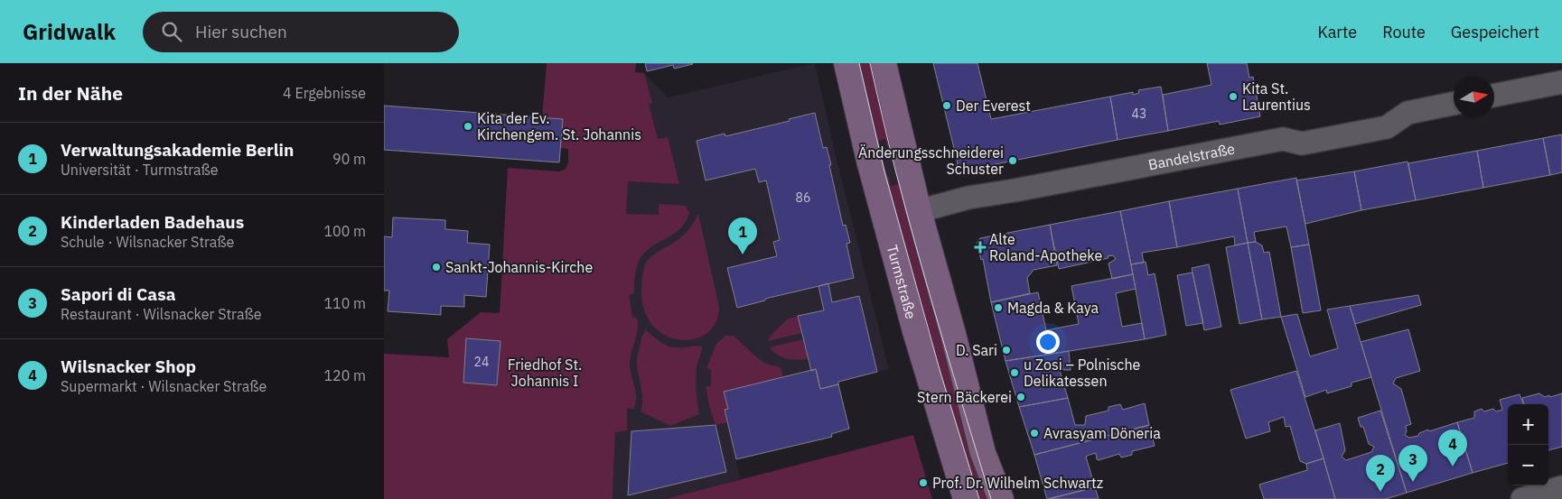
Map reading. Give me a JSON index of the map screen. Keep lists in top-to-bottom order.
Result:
{
  "streets": {
    "main road": ["Turmstraße"],
    "street": ["Bandelstraße"]
  },
  "parks": ["Friedhof St. Johannis I"],
  "places": {
    "other": [
      "Kita St. Laurentius",
      "Der Everest",
      "Kita der Ev. Kirchengem. St. Johannis",
      "Änderungsschneiderei Schuster",
      "Sankt-Johannis-Kirche",
      "Magda & Kaya",
      "D. Sari",
      "u Zosi – Polnische Delikatessen",
      "Stern Bäckerei",
      "Avrasyam Döneria",
      "Prof. Dr. Wilhelm Schwartz"
    ],
    "health": ["Alte Roland-Apotheke"]
  },
  "house_numbers": ["43", "86", "24"],
  "north": "right",
  "page": {
    "header": "Gridwalk",
    "search": "Hier suchen",
    "nav": ["Karte", "Route", "Gespeichert"],
    "heading": ["In der Nähe", "4 Ergebnisse"],
    "list": [
      {
        "mark": "1",
        "name": "Verwaltungsakademie Berlin",
        "note": "Universität · Turmstraße",
        "value": "90 m"
      },
      {
        "mark": "2",
        "name": "Kinderladen Badehaus",
        "note": "Schule · Wilsnacker Straße",
        "value": "100 m"
      },
      {
        "mark": "3",
        "name": "Sapori di Casa",
        "note": "Restaurant · Wilsnacker Straße",
        "value": "110 m"
      },
      {
        "mark": "4",
        "name": "Wilsnacker Shop",
        "note": "Supermarkt · Wilsnacker Straße",
        "value": "120 m"
      }
    ],
    "pins": [
      "1",
      "4",
      "3",
      "2"
    ],
    "map_buttons": ["+", "−"]
  }
}
